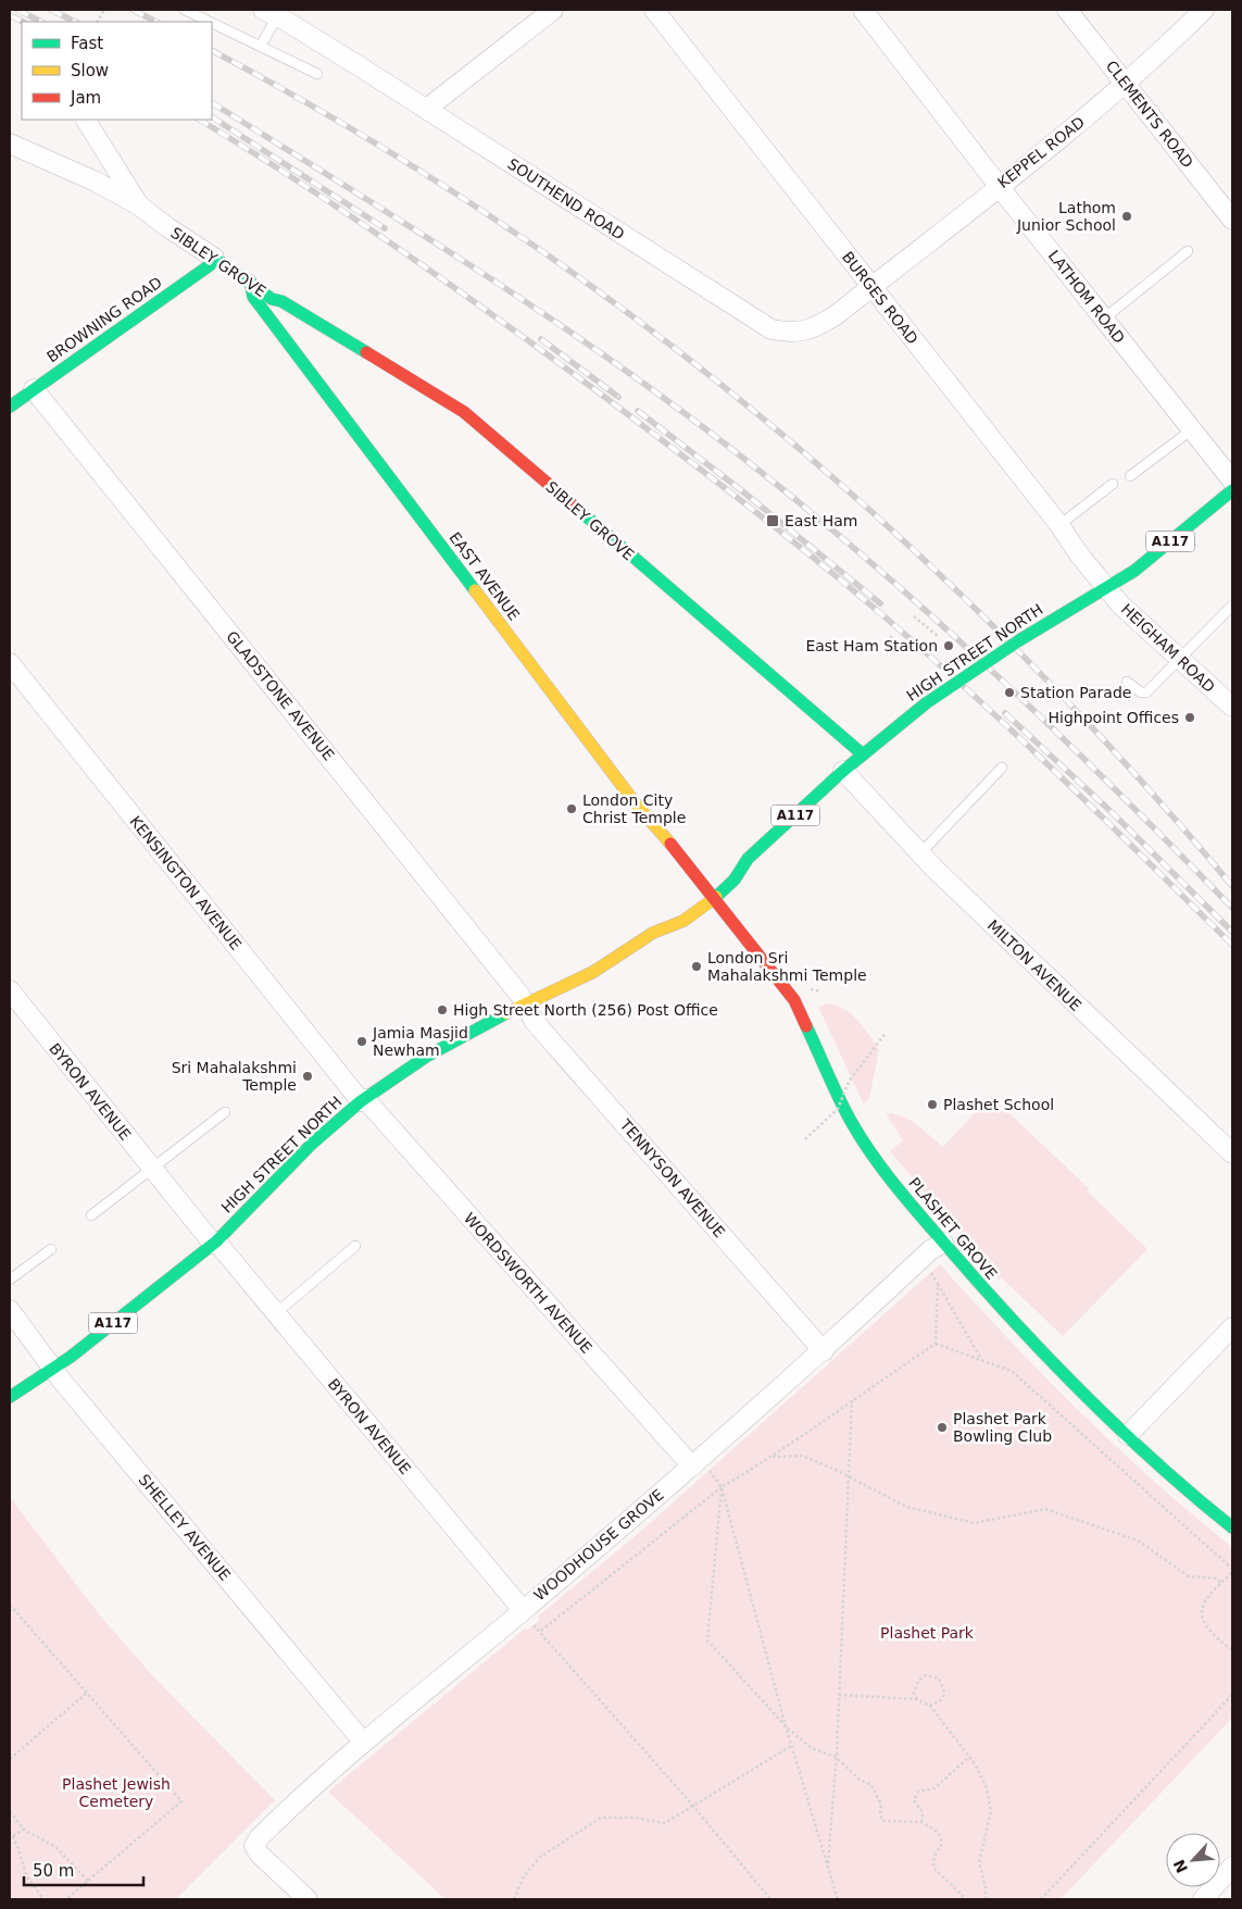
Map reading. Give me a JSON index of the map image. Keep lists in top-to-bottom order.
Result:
{
  "streets": {
    "main road": [
      "SIBLEY GROVE",
      "BROWNING ROAD",
      "A117",
      "EAST AVENUE",
      "HIGH STREET NORTH",
      "PLASHET GROVE"
    ],
    "street": [
      "CLEMENTS ROAD",
      "KEPPEL ROAD",
      "SOUTHEND ROAD",
      "LATHOM ROAD",
      "BURGES ROAD",
      "HEIGHAM ROAD",
      "GLADSTONE AVENUE",
      "KENSINGTON AVENUE",
      "MILTON AVENUE",
      "BYRON AVENUE",
      "TENNYSON AVENUE",
      "WORDSWORTH AVENUE",
      "SHELLEY AVENUE",
      "WOODHOUSE GROVE"
    ]
  },
  "crossings": [
    ["CLEMENTS ROAD", "KEPPEL ROAD"],
    ["KEPPEL ROAD", "SOUTHEND ROAD"],
    ["KEPPEL ROAD", "LATHOM ROAD"],
    ["KEPPEL ROAD", "BURGES ROAD"],
    ["SOUTHEND ROAD", "BURGES ROAD"],
    ["SIBLEY GROVE", "BROWNING ROAD"],
    ["SIBLEY GROVE", "EAST AVENUE"],
    ["SIBLEY GROVE", "HIGH STREET NORTH"],
    ["BURGES ROAD", "HEIGHAM ROAD"],
    ["BURGES ROAD", "HIGH STREET NORTH"],
    ["BROWNING ROAD", "GLADSTONE AVENUE"],
    ["EAST AVENUE", "HIGH STREET NORTH"],
    ["EAST AVENUE", "PLASHET GROVE"],
    ["HEIGHAM ROAD", "HIGH STREET NORTH"],
    ["HIGH STREET NORTH", "GLADSTONE AVENUE"],
    ["HIGH STREET NORTH", "KENSINGTON AVENUE"],
    ["HIGH STREET NORTH", "MILTON AVENUE"],
    ["HIGH STREET NORTH", "BYRON AVENUE"],
    ["HIGH STREET NORTH", "TENNYSON AVENUE"],
    ["HIGH STREET NORTH", "PLASHET GROVE"],
    ["HIGH STREET NORTH", "WORDSWORTH AVENUE"],
    ["HIGH STREET NORTH", "SHELLEY AVENUE"],
    ["GLADSTONE AVENUE", "TENNYSON AVENUE"],
    ["KENSINGTON AVENUE", "WORDSWORTH AVENUE"],
    ["BYRON AVENUE", "WOODHOUSE GROVE"],
    ["TENNYSON AVENUE", "WOODHOUSE GROVE"],
    ["PLASHET GROVE", "WOODHOUSE GROVE"],
    ["WORDSWORTH AVENUE", "WOODHOUSE GROVE"],
    ["SHELLEY AVENUE", "WOODHOUSE GROVE"]
  ],
  "parks": ["Plashet Park", "Plashet Jewish Cemetery"],
  "places": {
    "other": [
      "Lathom Junior School",
      "East Ham Station",
      "Station Parade",
      "Highpoint Offices",
      "London City Christ Temple",
      "London Sri Mahalakshmi Temple",
      "High Street North (256) Post Office",
      "Jamia Masjid Newham",
      "Sri Mahalakshmi Temple",
      "Plashet School",
      "Plashet Park Bowling Club"
    ],
    "transit": ["East Ham"]
  },
  "legend": ["Fast", "Slow", "Jam"],
  "scale_bar": "50 m",
  "north": "bottom left"
}
